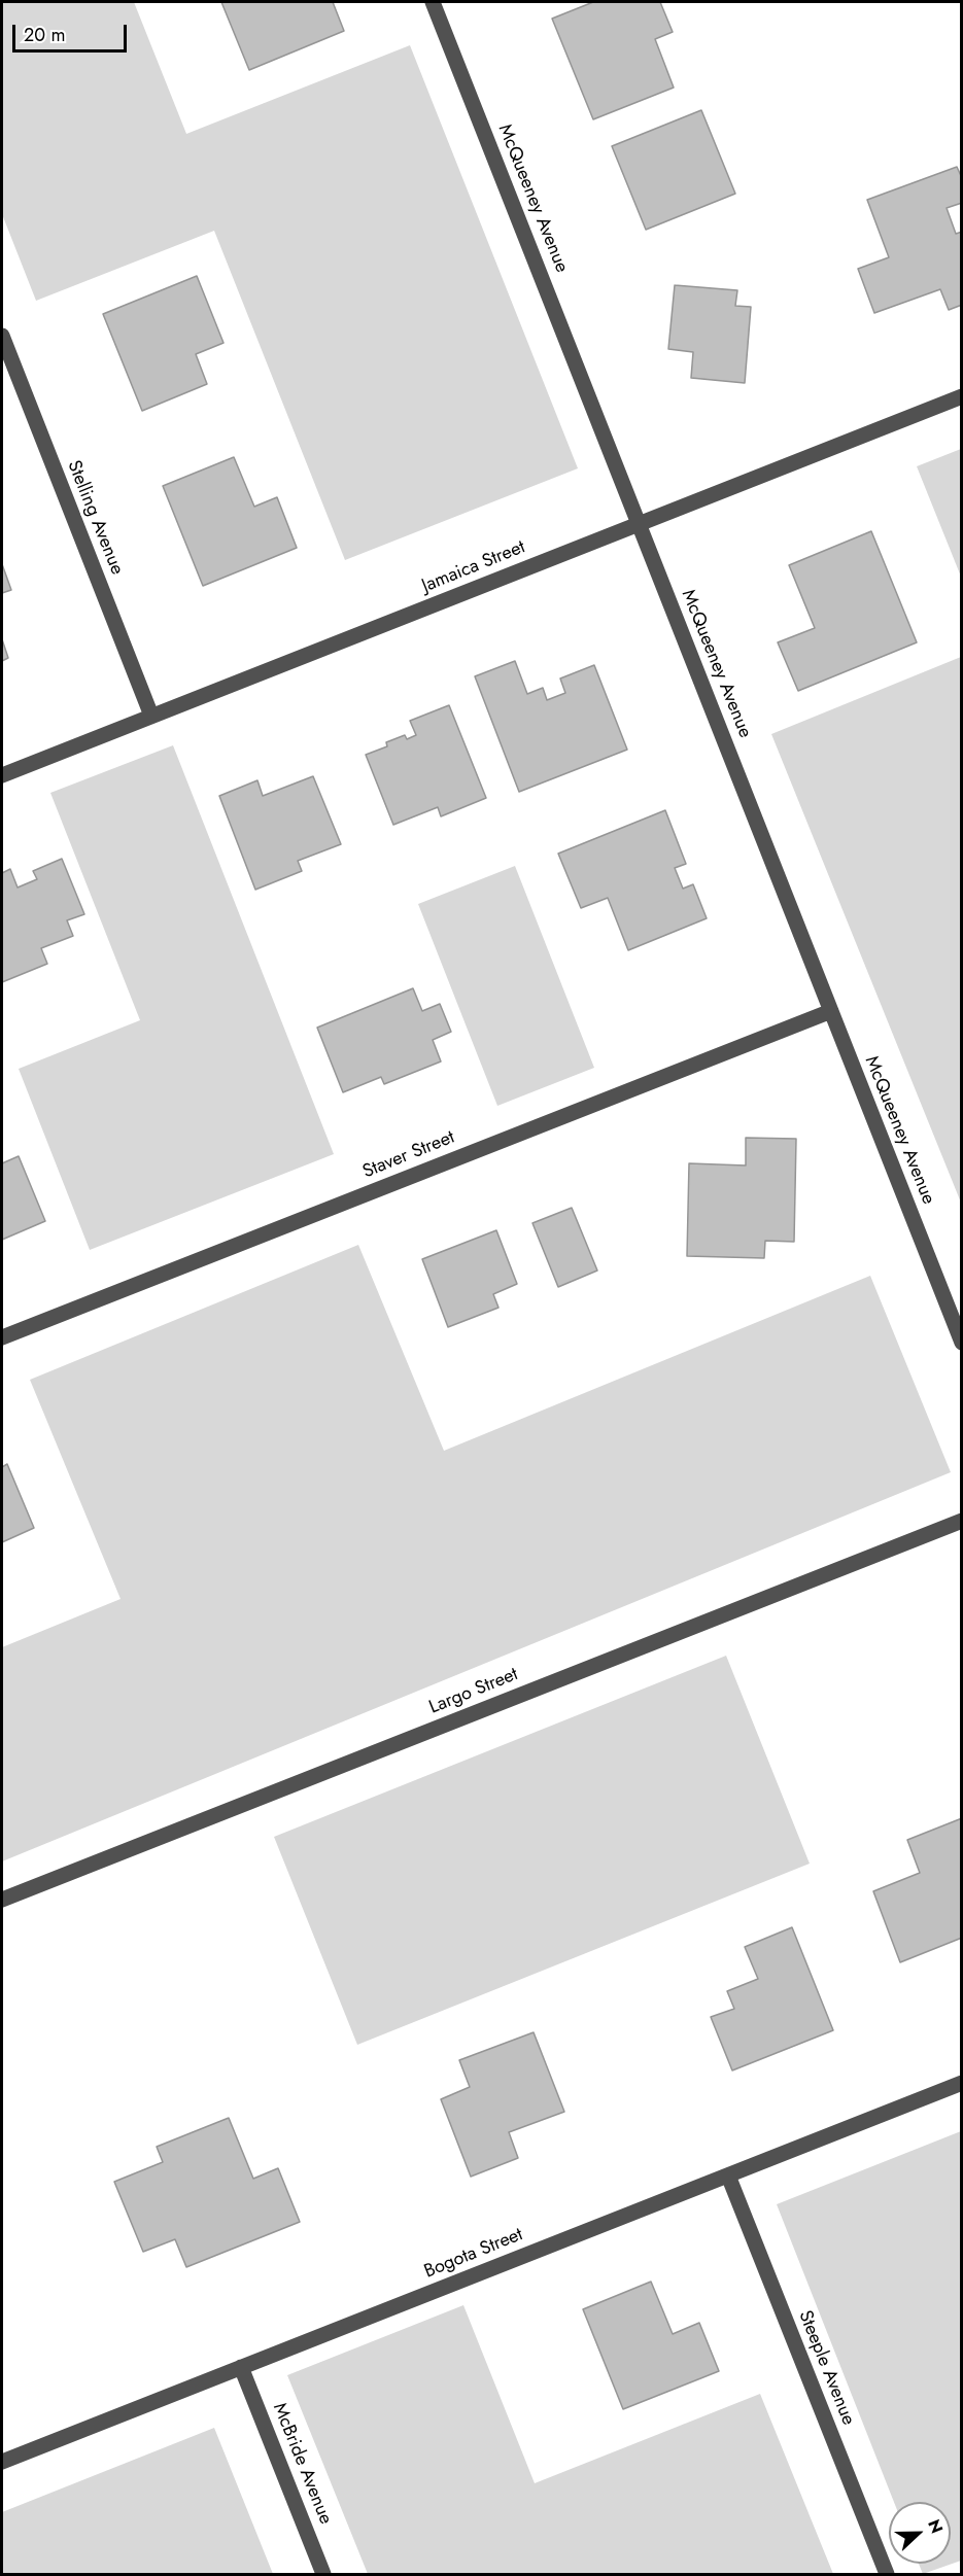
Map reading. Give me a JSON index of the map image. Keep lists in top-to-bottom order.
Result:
{
  "streets": {
    "street": [
      "McQueeney Avenue",
      "Stelling Avenue",
      "Jamaica Street",
      "Staver Street",
      "Largo Street",
      "Bogota Street",
      "Steeple Avenue",
      "McBride Avenue"
    ]
  },
  "crossings": [
    ["McQueeney Avenue", "Jamaica Street"],
    ["McQueeney Avenue", "Staver Street"],
    ["Stelling Avenue", "Jamaica Street"],
    ["Bogota Street", "Steeple Avenue"],
    ["Bogota Street", "McBride Avenue"]
  ],
  "scale_bar": "20 m",
  "north": "right"
}
